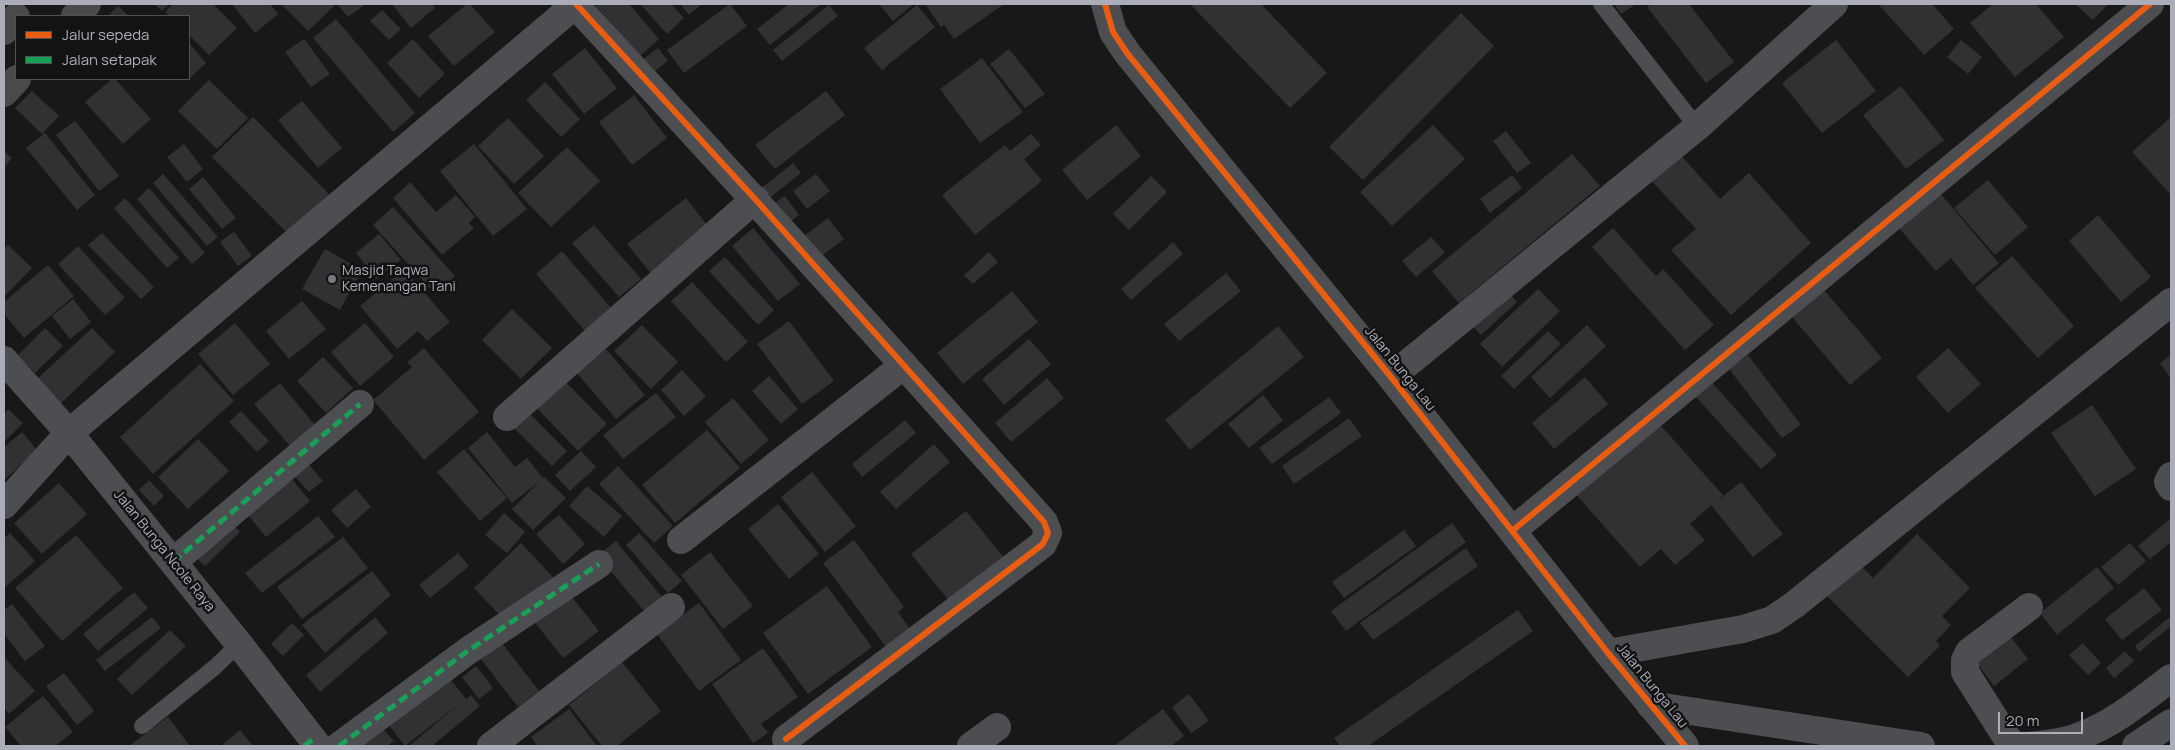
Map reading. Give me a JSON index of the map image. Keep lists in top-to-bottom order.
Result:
{
  "streets": {
    "street": ["Jalan Bunga Lau", "Jalan Bunga Ncole Raya"]
  },
  "places": ["Masjid Taqwa Kemenangan Tani"],
  "legend": ["Jalur sepeda", "Jalan setapak"],
  "scale_bar": "20 m"
}
